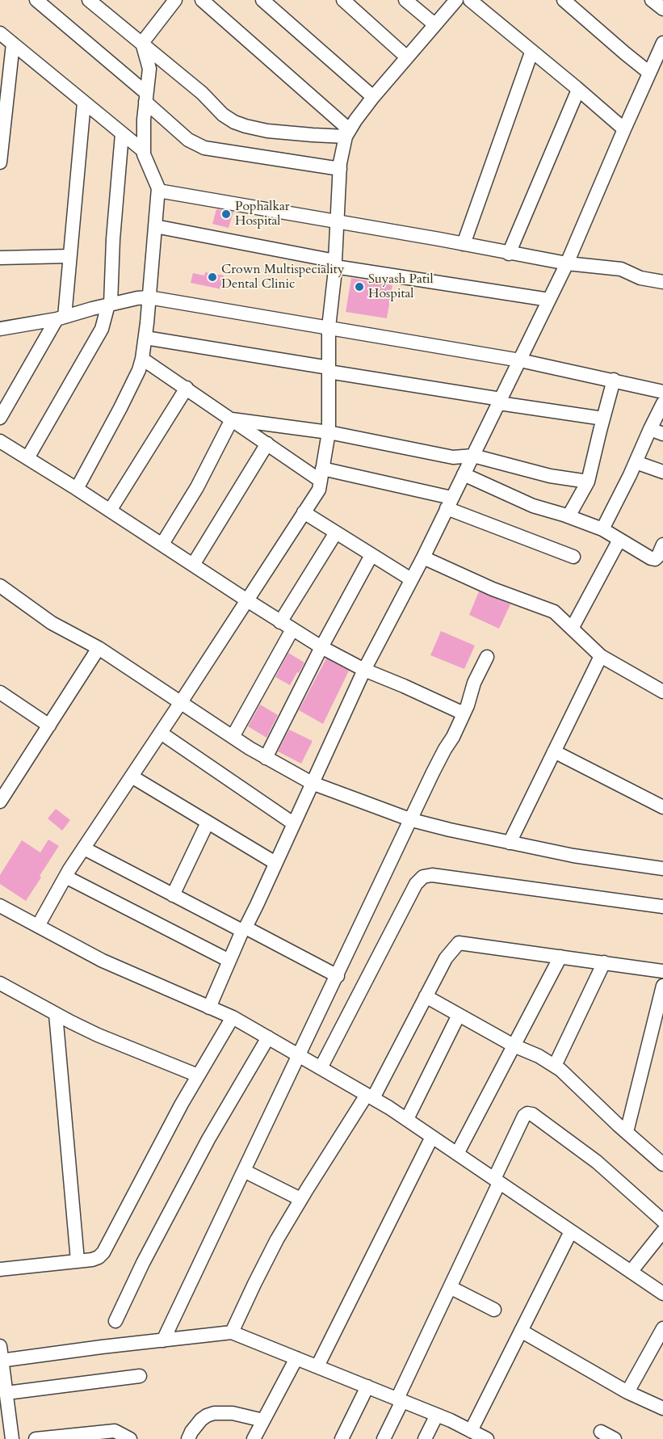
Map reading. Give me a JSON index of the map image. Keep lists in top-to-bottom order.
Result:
{
  "places": ["Pophalkar Hospital", "Crown Multispeciality Dental Clinic", "Suyash Patil Hospital"]
}
